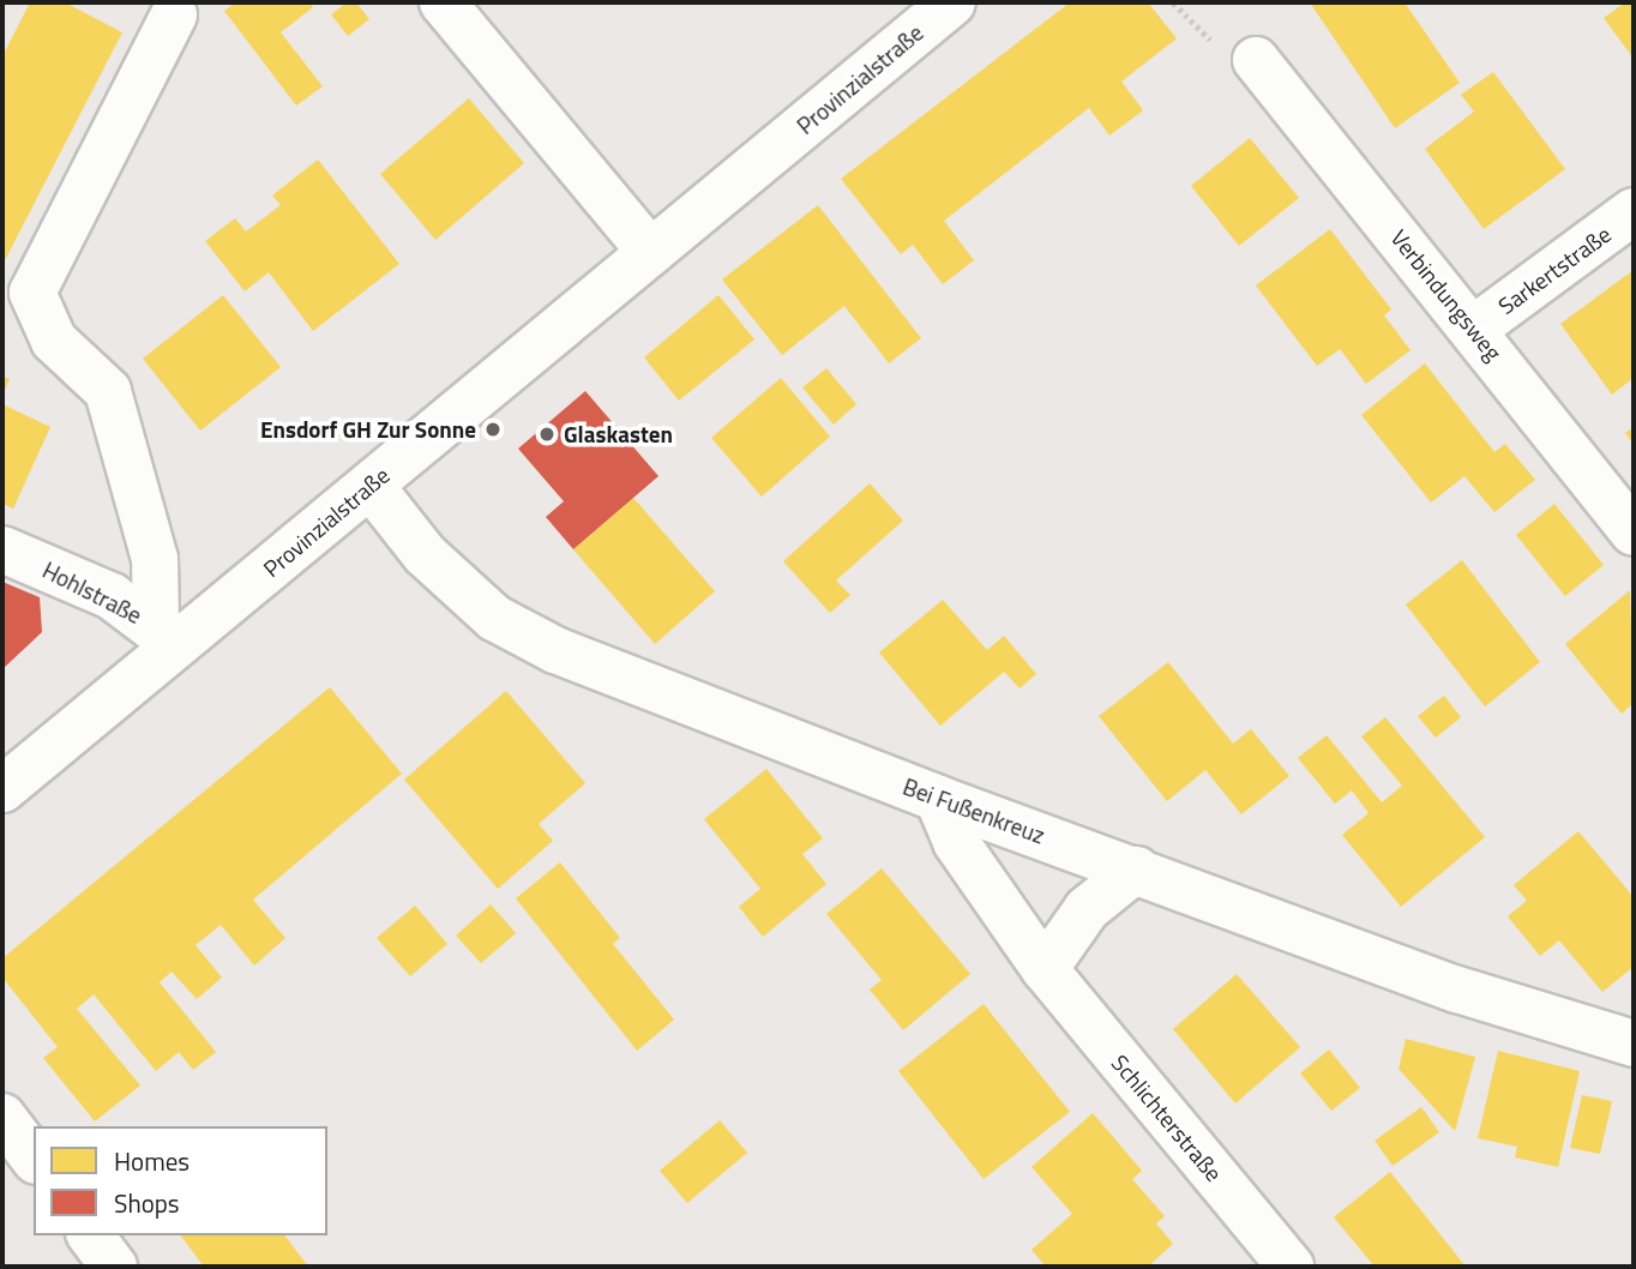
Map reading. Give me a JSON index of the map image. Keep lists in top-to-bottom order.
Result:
{
  "streets": {
    "street": [
      "Provinzialstraße",
      "Sarkertstraße",
      "Verbindungsweg",
      "Hohlstraße",
      "Bei Fußenkreuz",
      "Schlichterstraße"
    ]
  },
  "crossings": [
    ["Provinzialstraße", "Hohlstraße"],
    ["Provinzialstraße", "Bei Fußenkreuz"],
    ["Sarkertstraße", "Verbindungsweg"],
    ["Bei Fußenkreuz", "Schlichterstraße"]
  ],
  "places": ["Ensdorf GH Zur Sonne", "Glaskasten"],
  "legend": ["Homes", "Shops"]
}
